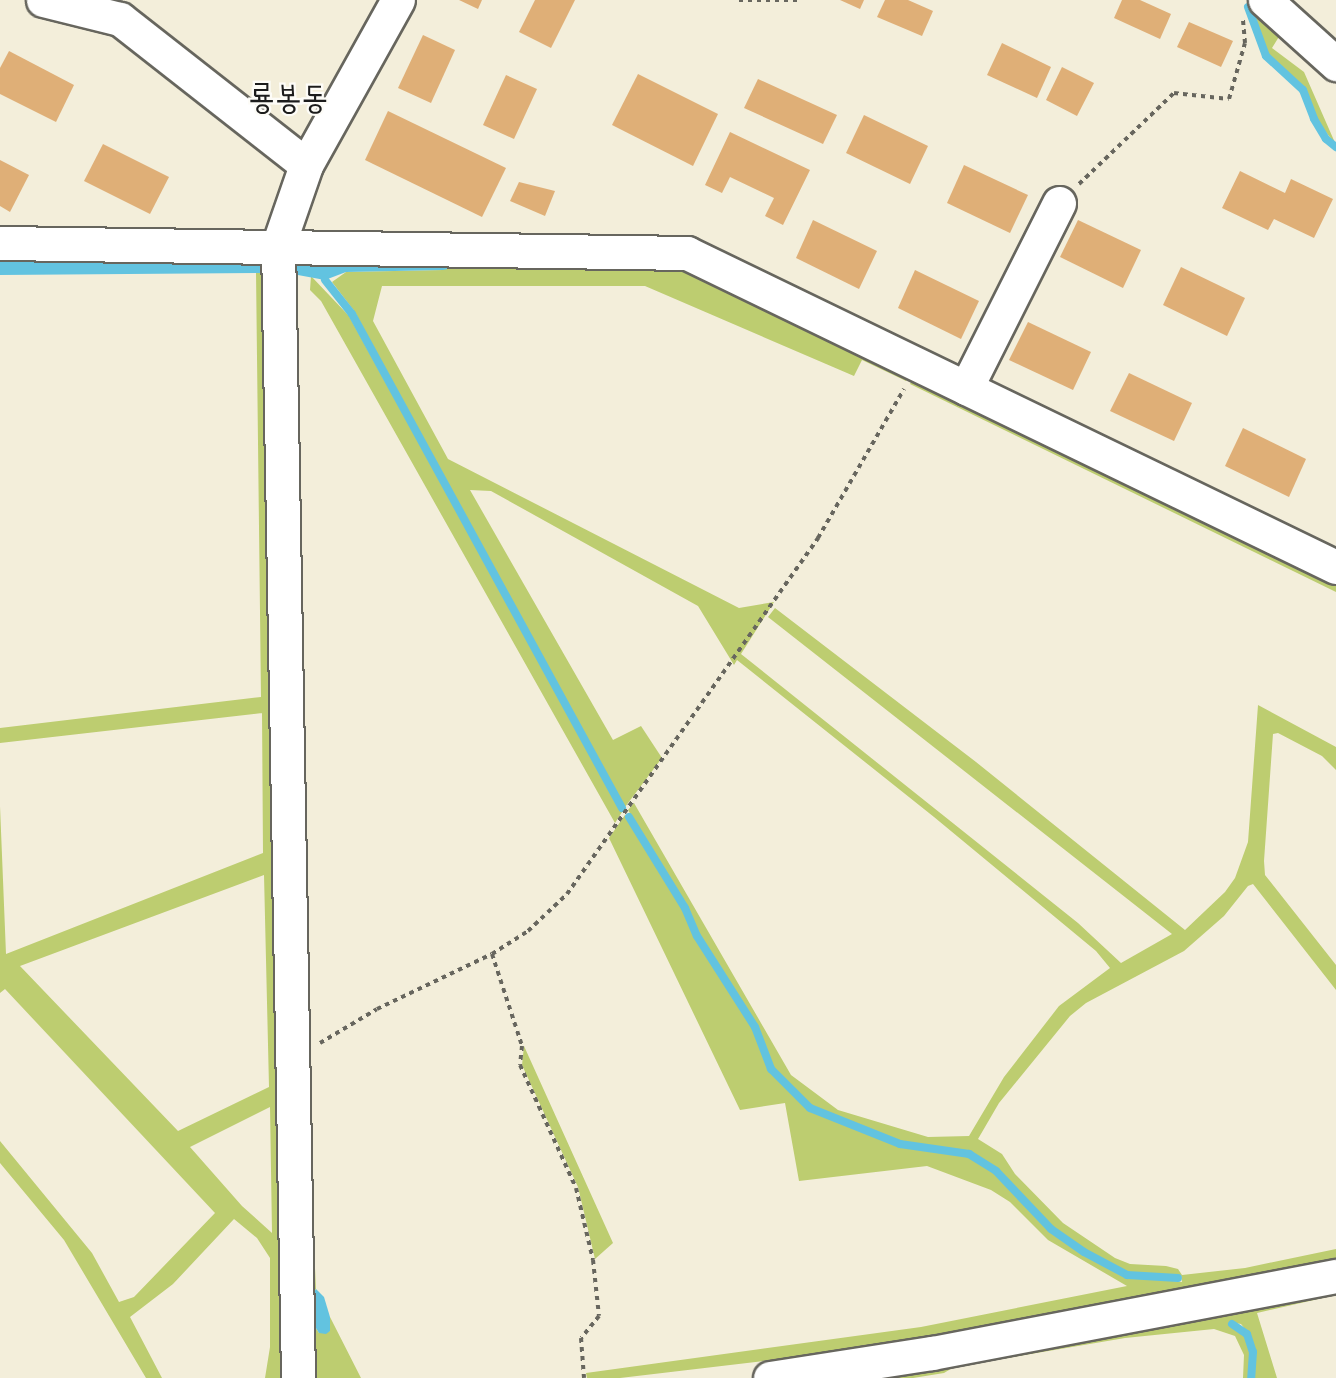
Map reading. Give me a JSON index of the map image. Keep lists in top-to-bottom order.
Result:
{
  "districts": ["룡봉동"]
}
